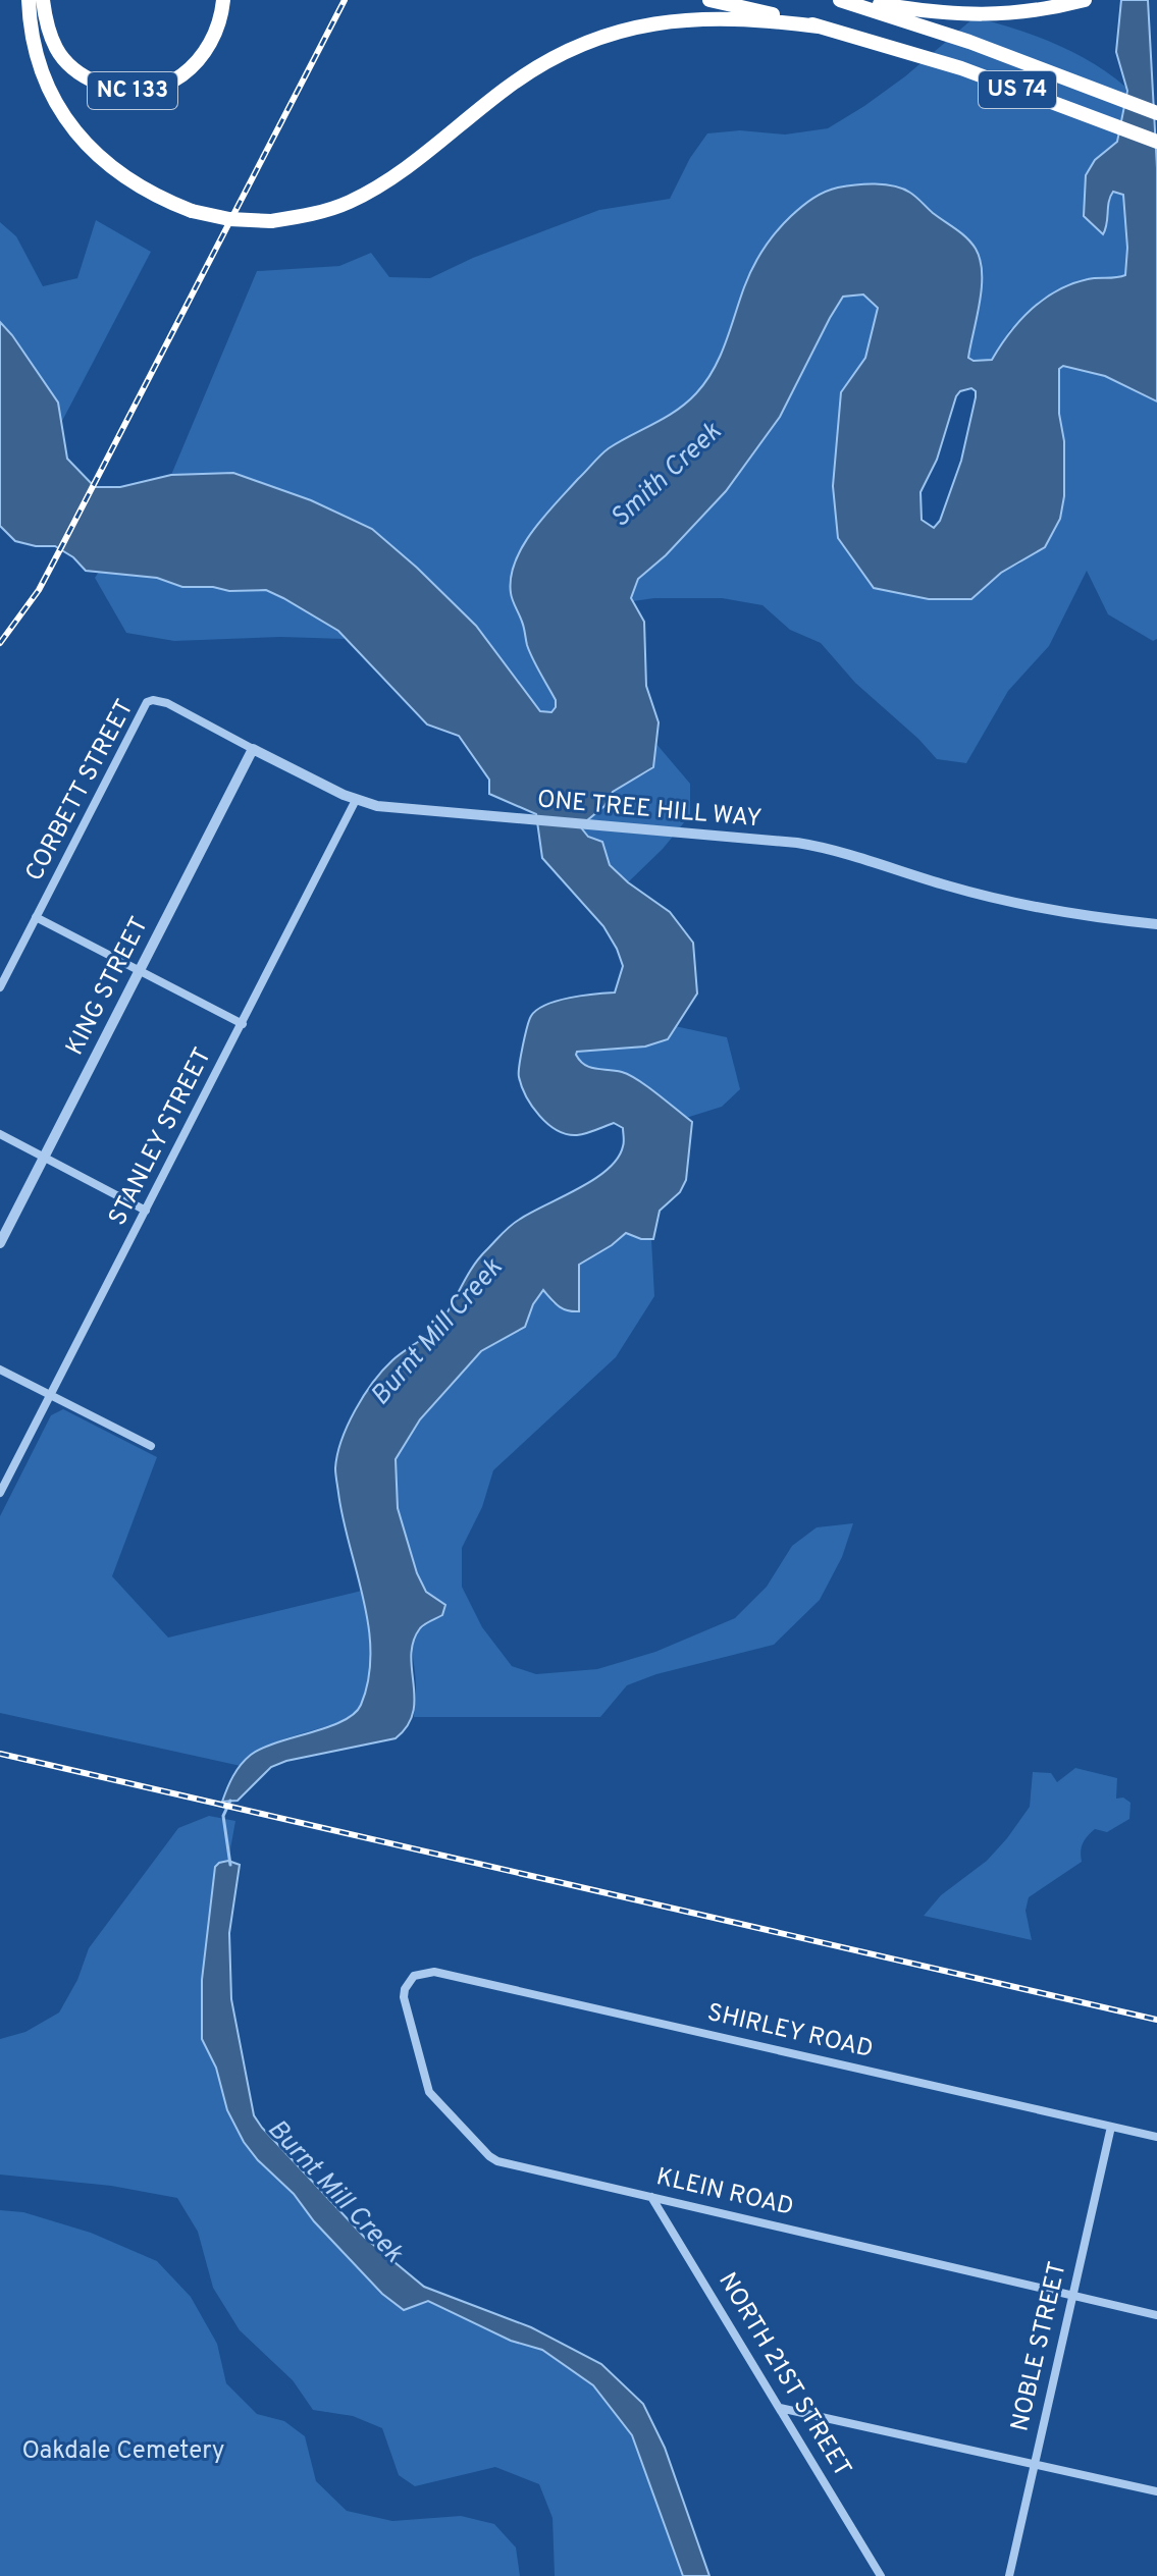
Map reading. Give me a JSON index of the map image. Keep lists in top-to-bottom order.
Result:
{
  "streets": {
    "highway": ["US 74", "NC 133"],
    "street": [
      "CORBETT STREET",
      "ONE TREE HILL WAY",
      "KING STREET",
      "STANLEY STREET",
      "SHIRLEY ROAD",
      "KLEIN ROAD",
      "NOBLE STREET",
      "NORTH 21ST STREET"
    ]
  },
  "crossings": [
    ["CORBETT STREET", "ONE TREE HILL WAY"],
    ["ONE TREE HILL WAY", "KING STREET"],
    ["ONE TREE HILL WAY", "STANLEY STREET"],
    ["SHIRLEY ROAD", "KLEIN ROAD"],
    ["SHIRLEY ROAD", "NOBLE STREET"],
    ["KLEIN ROAD", "NOBLE STREET"],
    ["KLEIN ROAD", "NORTH 21ST STREET"]
  ],
  "water": ["Smith Creek", "Burnt Mill Creek"],
  "parks": ["Oakdale Cemetery"]
}
